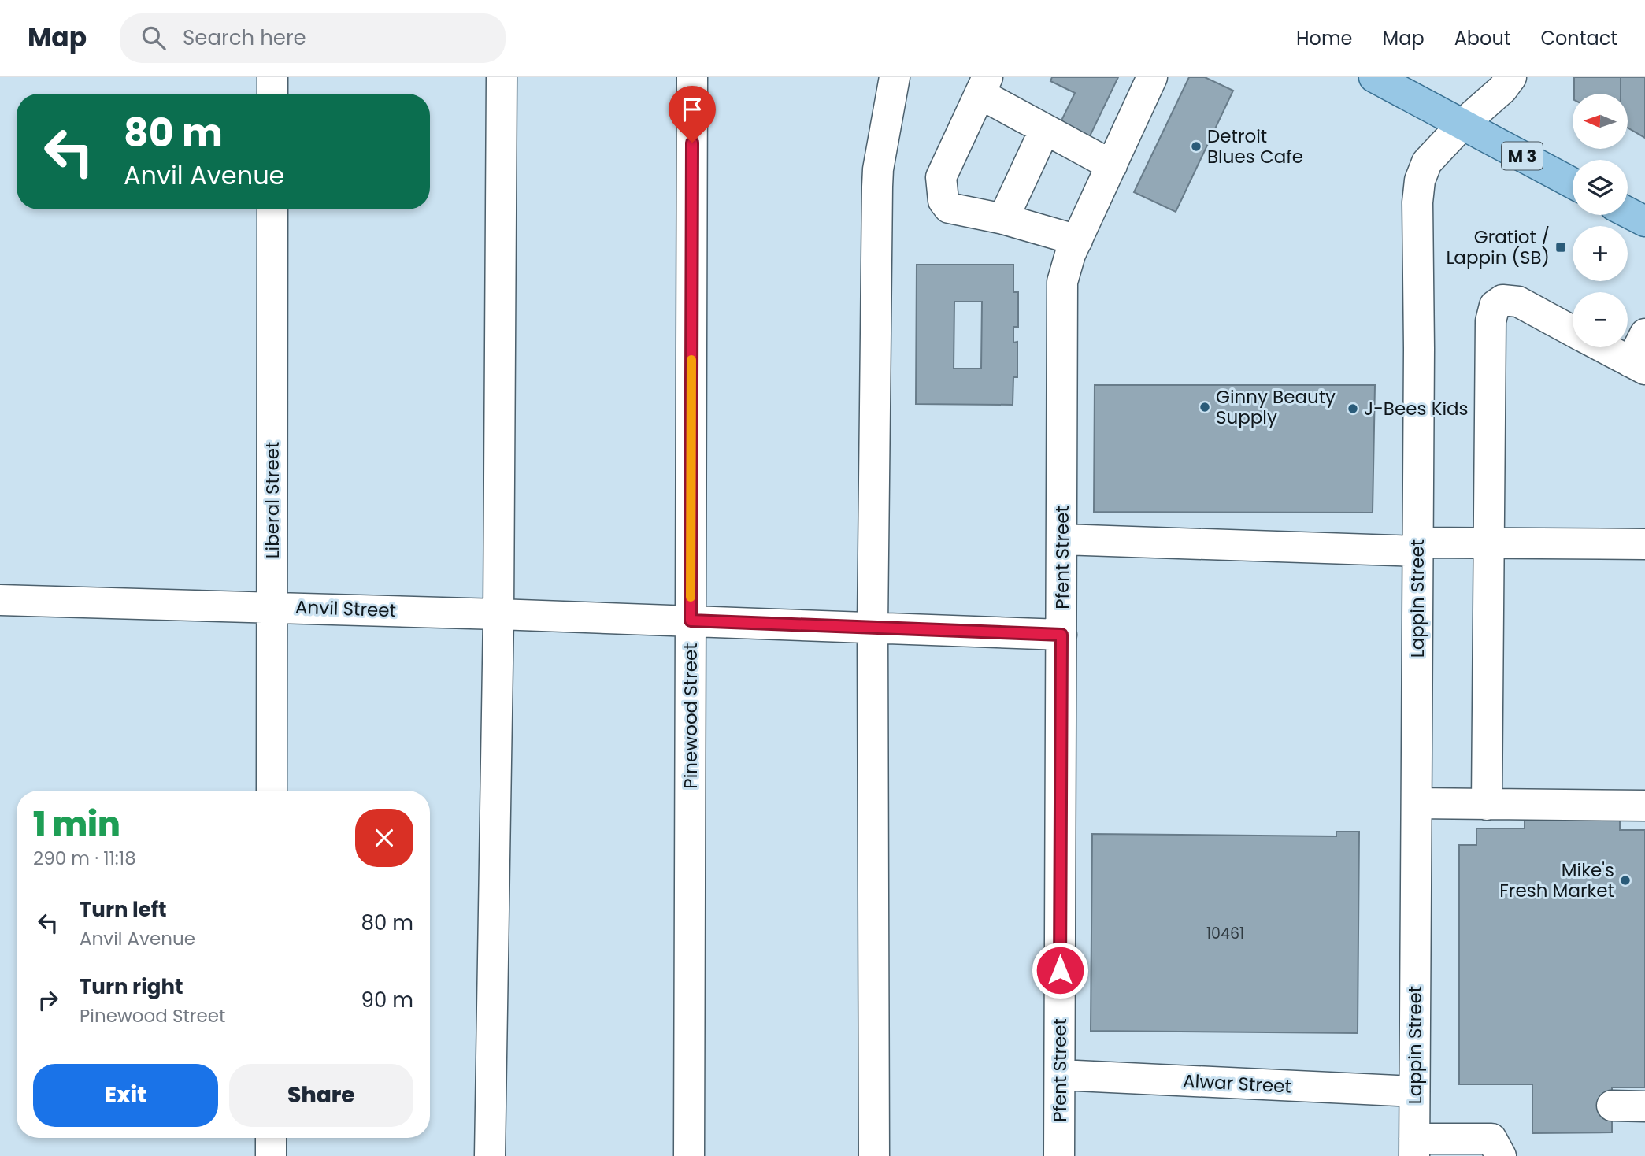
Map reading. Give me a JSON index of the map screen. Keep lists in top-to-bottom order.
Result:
{
  "streets": {
    "main road": ["M 3"],
    "street": [
      "Liberal Street",
      "Pfent Street",
      "Lappin Street",
      "Anvil Street",
      "Pinewood Street",
      "Alwar Street"
    ]
  },
  "crossings": [
    ["M 3", "Lappin Street"],
    ["Liberal Street", "Anvil Street"],
    ["Pfent Street", "Anvil Street"],
    ["Pfent Street", "Alwar Street"],
    ["Lappin Street", "Alwar Street"],
    ["Anvil Street", "Pinewood Street"]
  ],
  "places": {
    "other": [
      "Detroit Blues Cafe",
      "Ginny Beauty Supply",
      "J-Bees Kids",
      "Mike's Fresh Market"
    ],
    "transit": ["Gratiot / Lappin (SB)"]
  },
  "house_numbers": ["10461"],
  "north": "left",
  "page": {
    "header": "Map",
    "search": "Search here",
    "nav": [
      "Home",
      "Map",
      "About",
      "Contact"
    ],
    "map_buttons": ["+", "−"],
    "turn": ["80 m", "Anvil Avenue"],
    "heading": ["1 min", "290 m · 11:18"],
    "list": [
      {
        "name": "Turn left",
        "note": "Anvil Avenue",
        "value": "80 m"
      },
      {
        "name": "Turn right",
        "note": "Pinewood Street",
        "value": "90 m"
      }
    ],
    "buttons": ["Exit", "Share"]
  }
}
